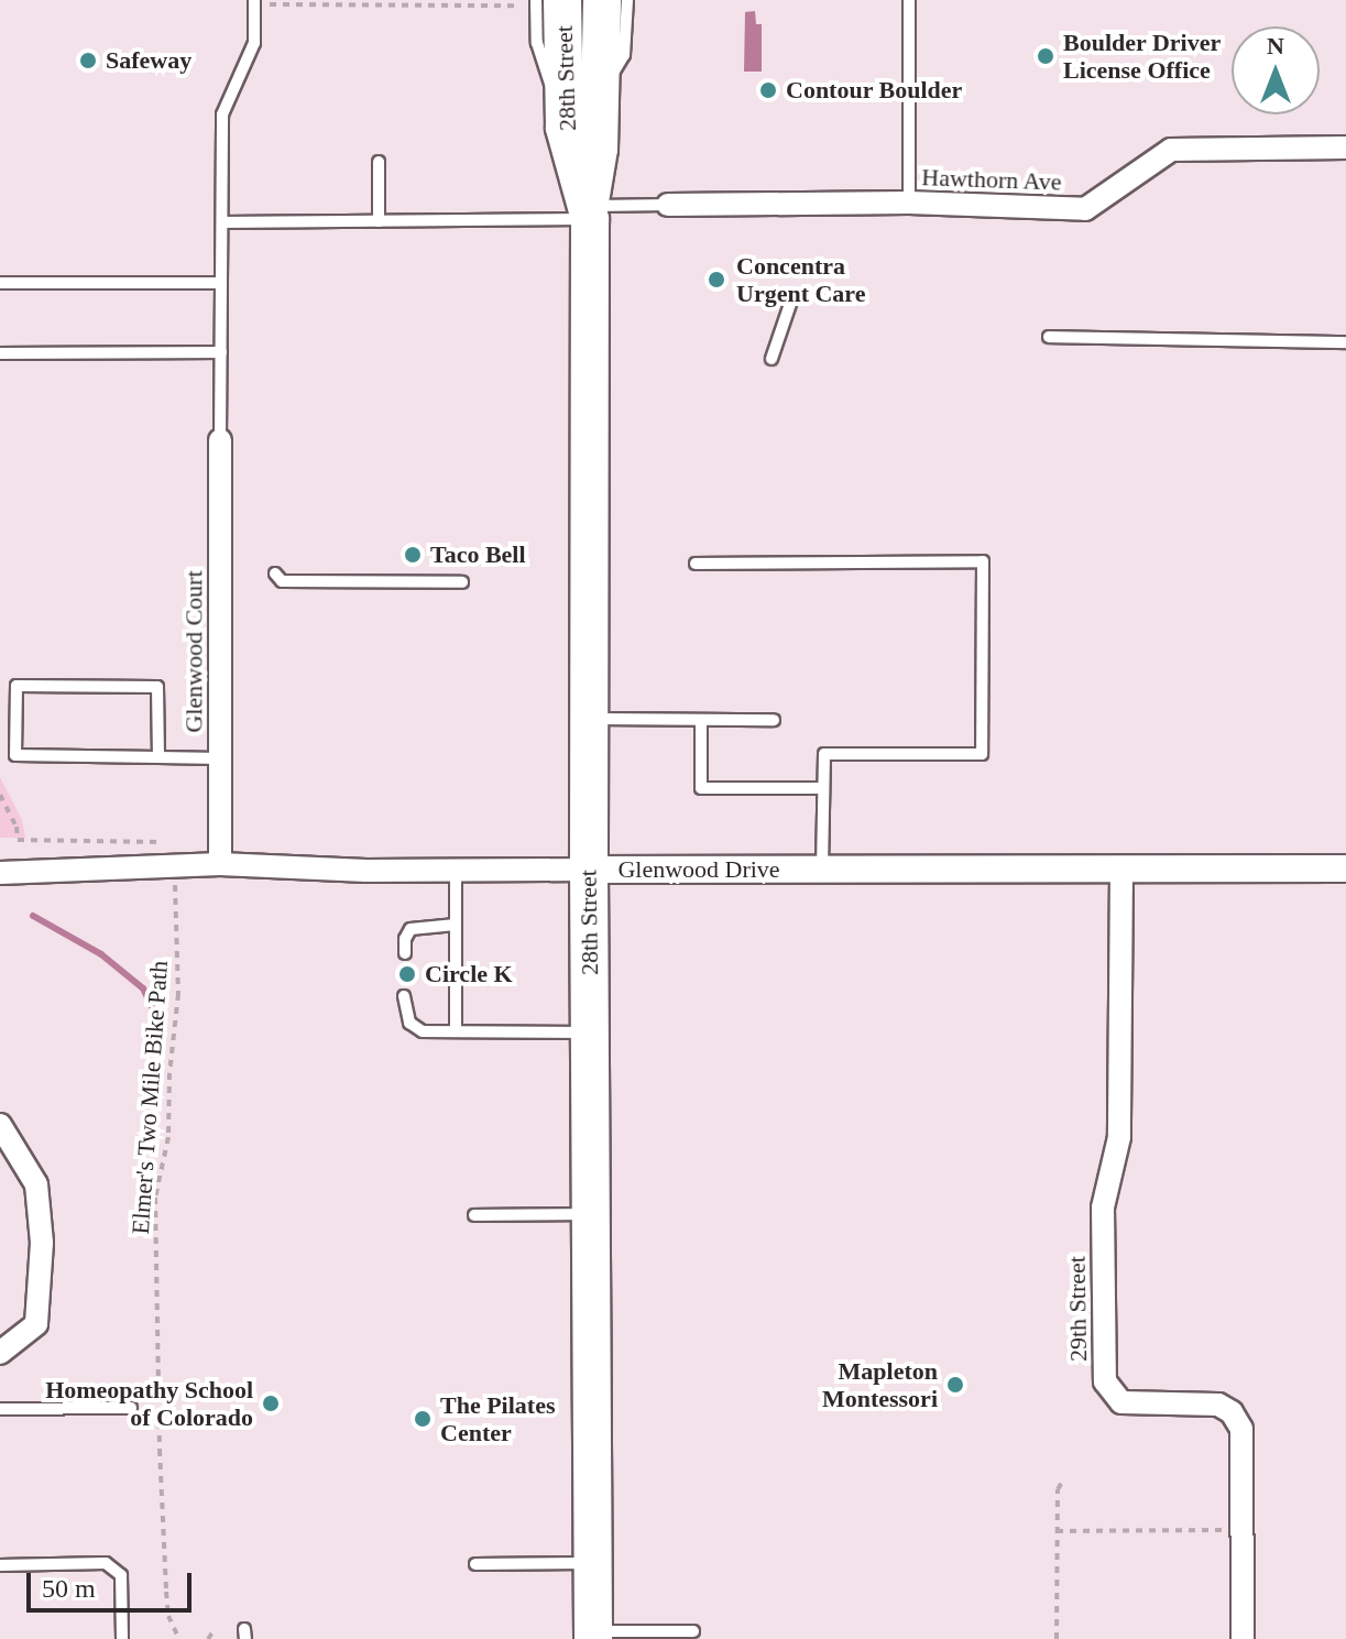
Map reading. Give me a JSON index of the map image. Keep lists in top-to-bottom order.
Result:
{
  "streets": {
    "highway": ["28th Street"],
    "street": [
      "Hawthorn Ave",
      "Glenwood Court",
      "Glenwood Drive",
      "29th Street"
    ],
    "path": ["Elmer's Two Mile Bike Path"]
  },
  "crossings": [
    ["28th Street", "Glenwood Drive"],
    ["Glenwood Court", "Glenwood Drive"],
    ["Glenwood Drive", "Elmer's Two Mile Bike Path"],
    ["Glenwood Drive", "29th Street"]
  ],
  "places": [
    "Boulder Driver License Office",
    "Safeway",
    "Contour Boulder",
    "Concentra Urgent Care",
    "Taco Bell",
    "Circle K",
    "Mapleton Montessori",
    "Homeopathy School of Colorado",
    "The Pilates Center"
  ],
  "scale_bar": "50 m",
  "north": "top"
}
